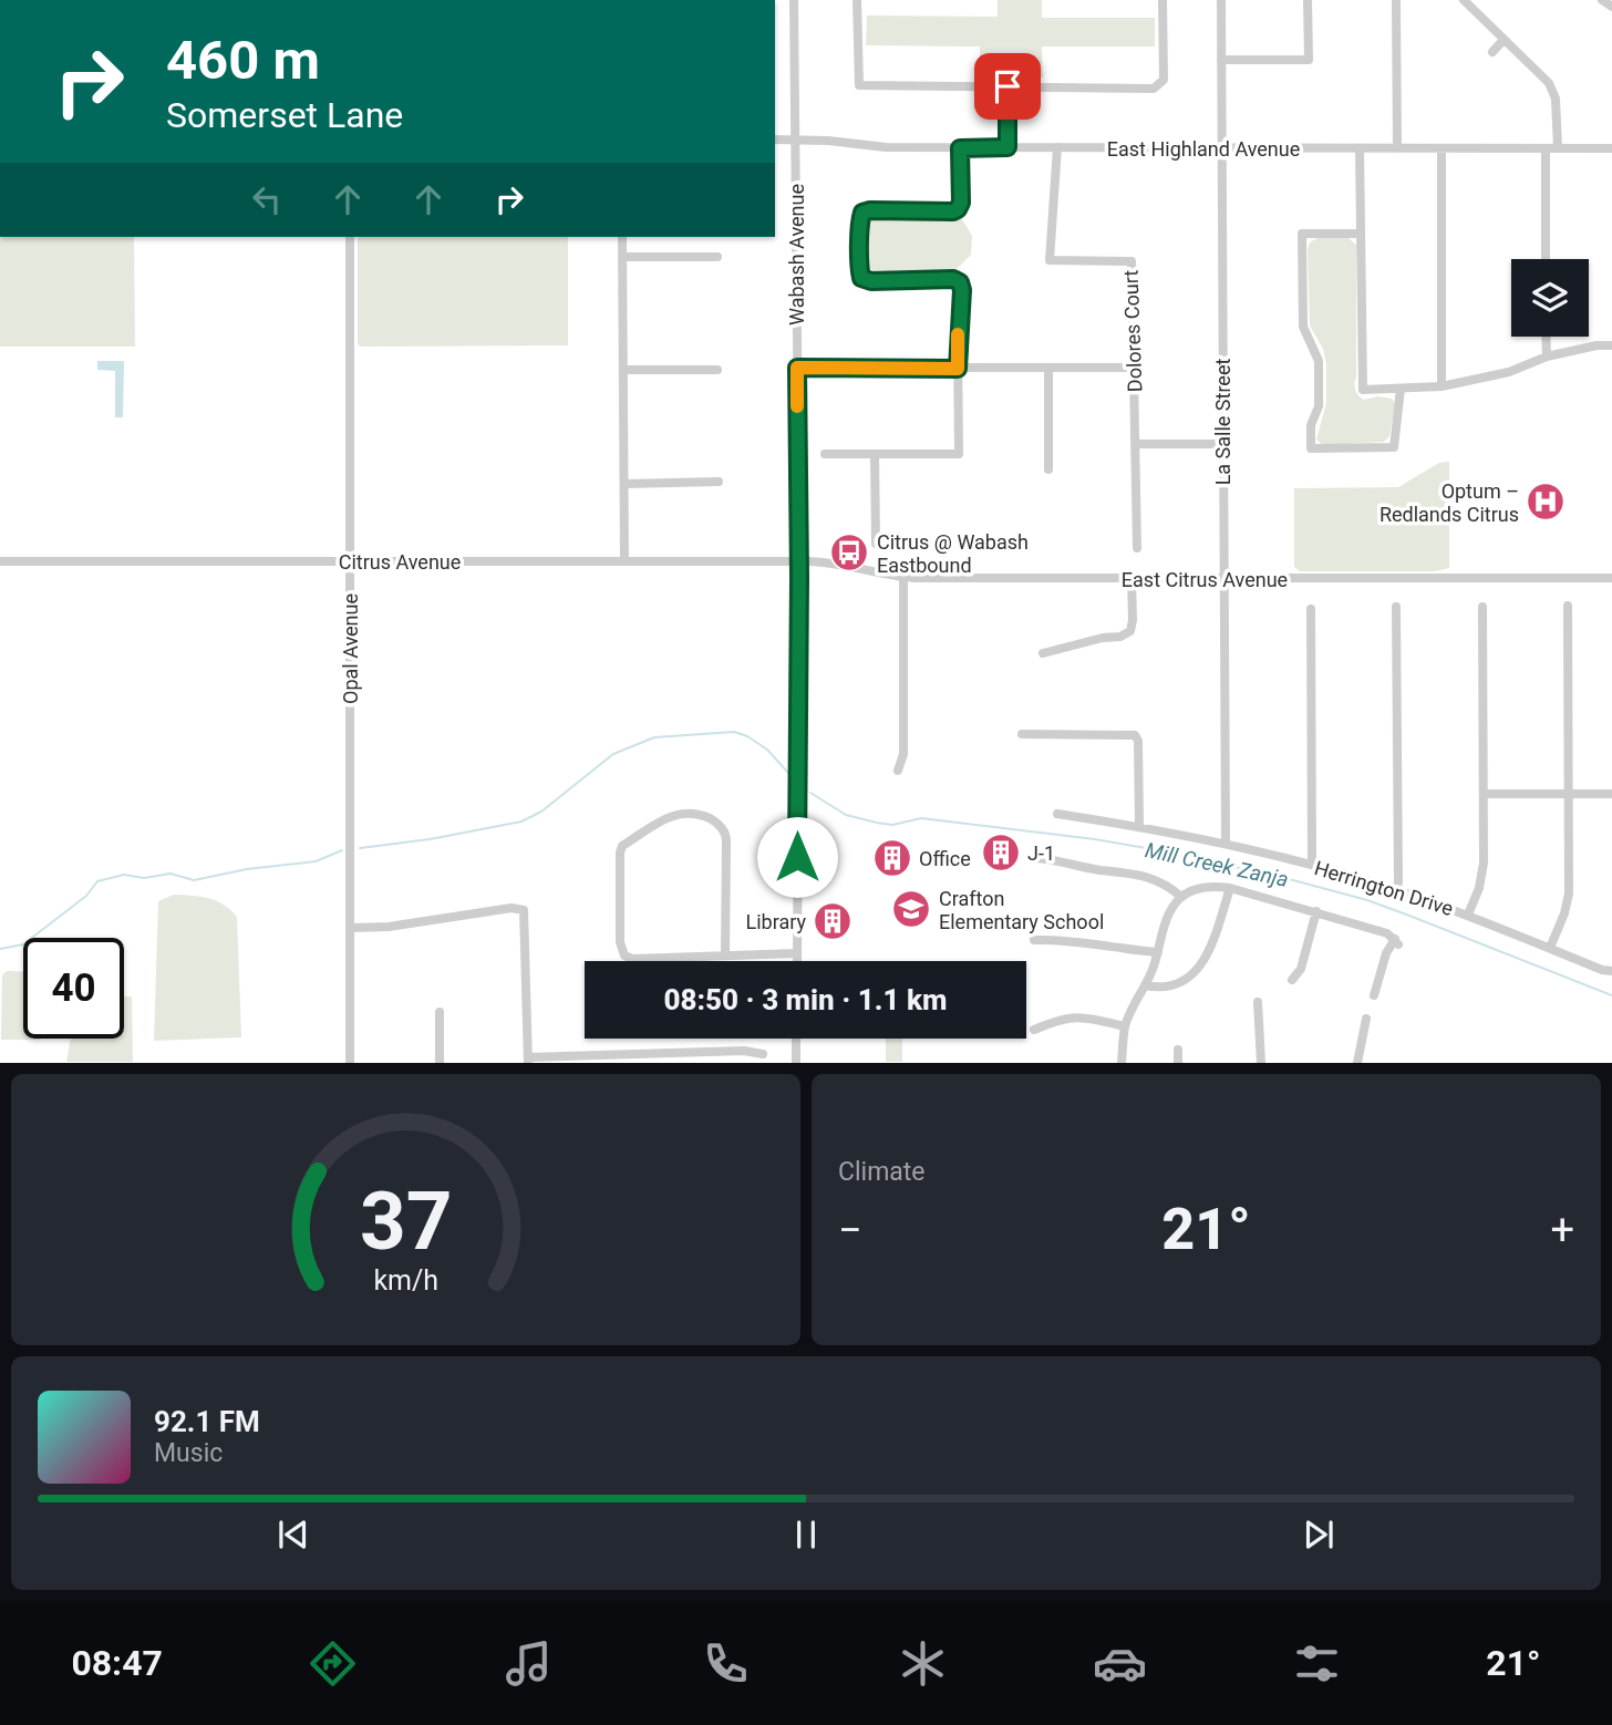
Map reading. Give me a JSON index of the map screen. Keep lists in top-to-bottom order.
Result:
{
  "streets": {
    "street": [
      "East Highland Avenue",
      "Wabash Avenue",
      "Dolores Court",
      "La Salle Street",
      "Citrus Avenue",
      "East Citrus Avenue",
      "Opal Avenue",
      "Herrington Drive"
    ]
  },
  "crossings": [
    ["East Highland Avenue", "Wabash Avenue"],
    ["East Highland Avenue", "Dolores Court"],
    ["East Highland Avenue", "La Salle Street"],
    ["Wabash Avenue", "Citrus Avenue"],
    ["Wabash Avenue", "East Citrus Avenue"],
    ["La Salle Street", "East Citrus Avenue"],
    ["La Salle Street", "Herrington Drive"],
    ["Citrus Avenue", "East Citrus Avenue"],
    ["Citrus Avenue", "Opal Avenue"]
  ],
  "water": ["Mill Creek Zanja"],
  "places": {
    "hospital": ["Optum – Redlands Citrus"],
    "bus stop": ["Citrus @ Wabash Eastbound"],
    "building": ["J-1", "Office", "Library"],
    "school or university": ["Crafton Elementary School"]
  },
  "page": {
    "turn": ["460 m", "Somerset Lane"],
    "limit": "40",
    "trip": "08:50 · 3 min · 1.1 km",
    "tile": "Climate",
    "heat": ["−", "21°", "+"],
    "song": ["92.1 FM", "Music"],
    "tabs": ["08:47", "21°"],
    "gauge": ["37", "km/h"]
  }
}
